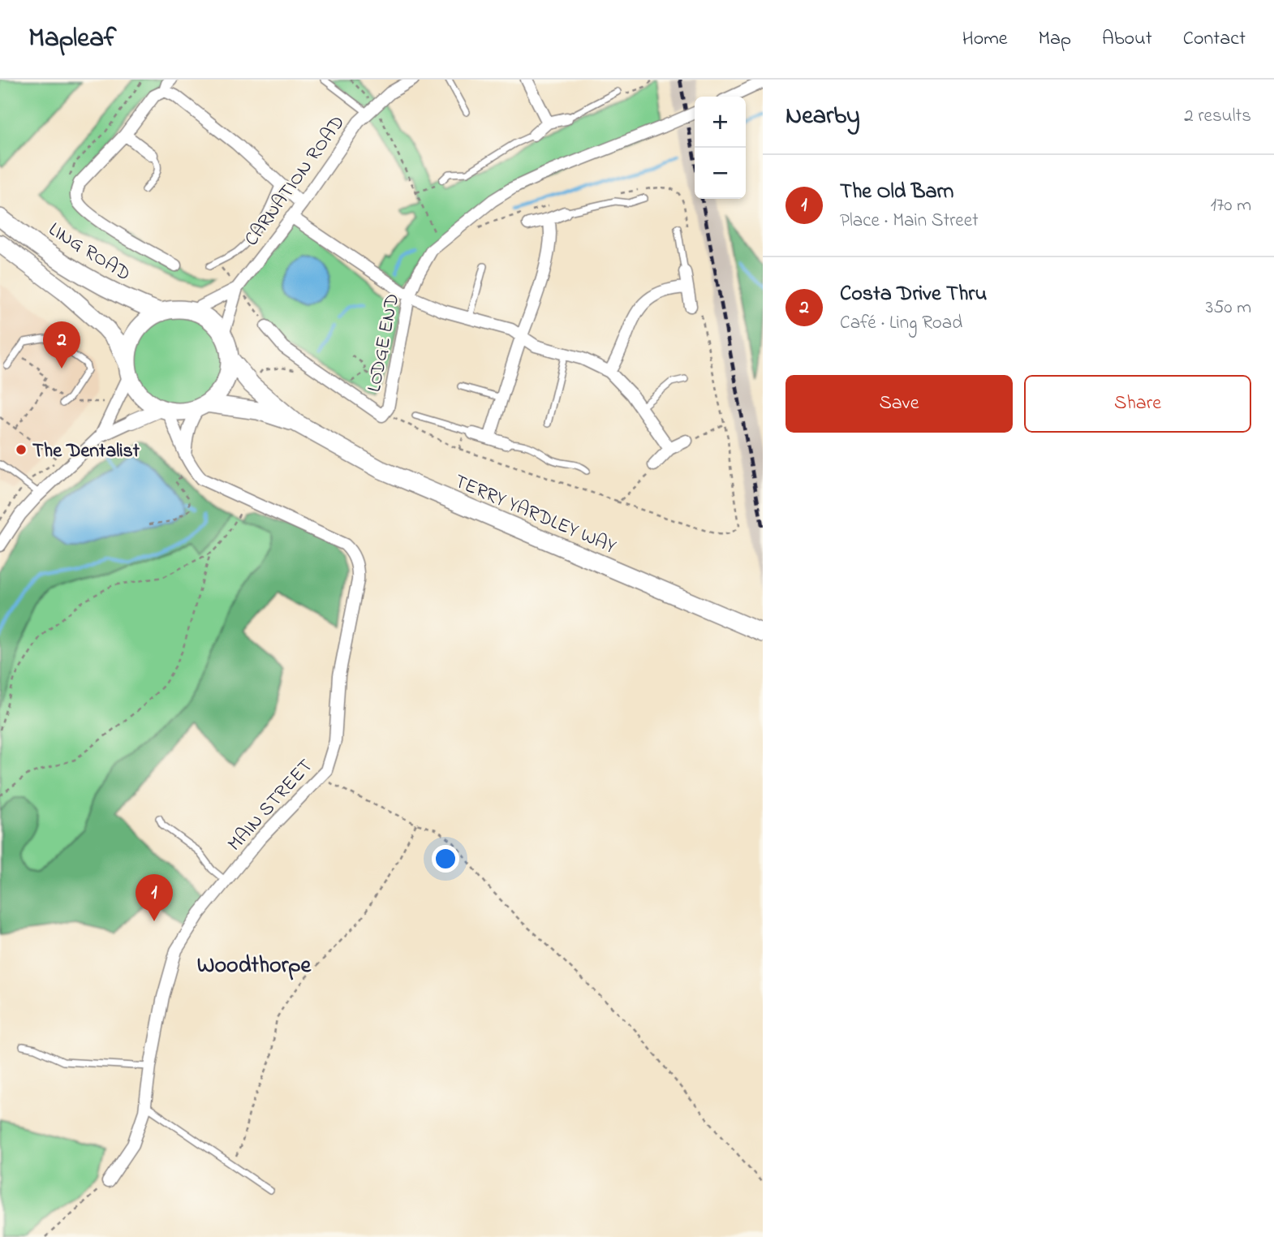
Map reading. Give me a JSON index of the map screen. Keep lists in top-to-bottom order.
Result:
{
  "streets": {
    "main road": ["LING ROAD", "TERRY YARDLEY WAY"],
    "street": ["CARNATION ROAD", "LODGE END", "MAIN STREET"]
  },
  "crossings": [
    ["CARNATION ROAD", "LING ROAD"],
    ["CARNATION ROAD", "TERRY YARDLEY WAY"],
    ["CARNATION ROAD", "MAIN STREET"],
    ["LING ROAD", "TERRY YARDLEY WAY"],
    ["LING ROAD", "MAIN STREET"],
    ["TERRY YARDLEY WAY", "MAIN STREET"]
  ],
  "districts": ["Woodthorpe"],
  "places": ["The Dentalist"],
  "page": {
    "header": "Mapleaf",
    "nav": [
      "Home",
      "Map",
      "About",
      "Contact"
    ],
    "heading": ["Nearby", "2 results"],
    "map_buttons": ["+", "−"],
    "list": [
      {
        "mark": "1",
        "name": "The Old Barn",
        "note": "Place · Main Street",
        "value": "170 m"
      },
      {
        "mark": "2",
        "name": "Costa Drive Thru",
        "note": "Café · Ling Road",
        "value": "350 m"
      }
    ],
    "pins": ["2", "1"],
    "buttons": ["Save", "Share"]
  }
}
